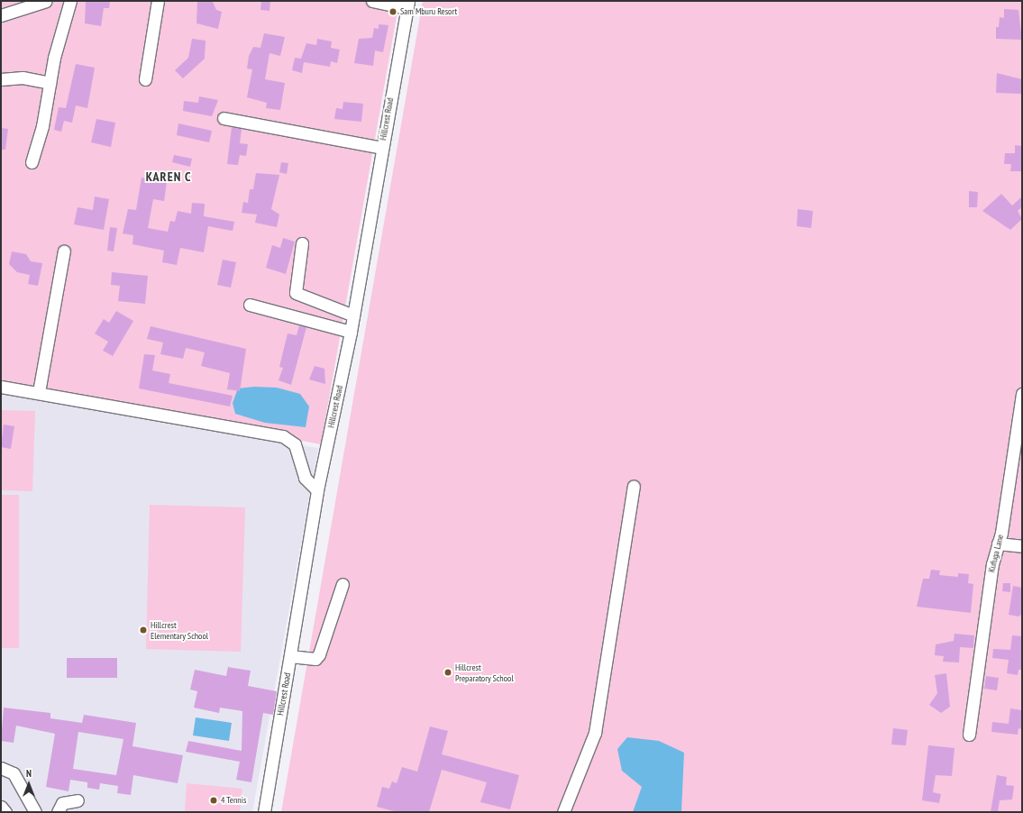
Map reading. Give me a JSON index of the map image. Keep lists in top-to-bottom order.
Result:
{
  "streets": {
    "street": ["Hillcrest Road", "Kufuga Lane"]
  },
  "districts": ["KAREN C"],
  "places": [
    "Sam Mburu Resort",
    "Hillcrest Elementary School",
    "Hillcrest Preparatory School",
    "4 Tennis"
  ],
  "north": "top"
}
